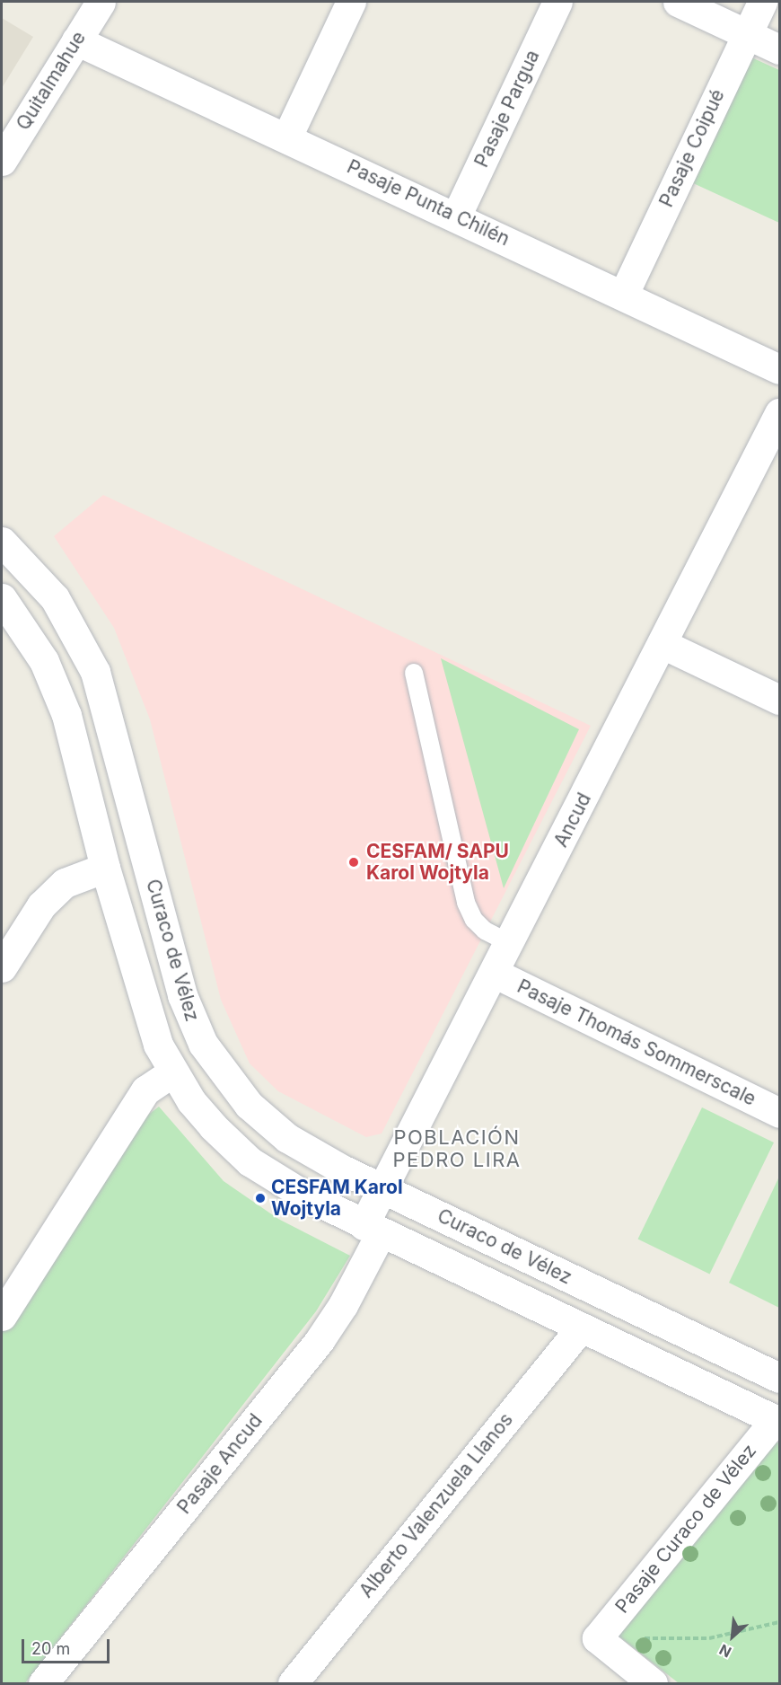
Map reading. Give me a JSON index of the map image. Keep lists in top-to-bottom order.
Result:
{
  "streets": {
    "street": [
      "Quitalmahue",
      "Pasaje Pargua",
      "Pasaje Coipué",
      "Pasaje Punta Chilén",
      "Ancud",
      "Curaco de Vélez",
      "Pasaje Thomás Sommerscale",
      "Pasaje Ancud",
      "Alberto Valenzuela Llanos",
      "Pasaje Curaco de Vélez"
    ]
  },
  "crossings": [
    ["Quitalmahue", "Pasaje Punta Chilén"],
    ["Pasaje Pargua", "Pasaje Punta Chilén"],
    ["Pasaje Coipué", "Pasaje Punta Chilén"],
    ["Ancud", "Curaco de Vélez"],
    ["Ancud", "Pasaje Thomás Sommerscale"],
    ["Ancud", "Pasaje Ancud"]
  ],
  "districts": ["POBLACIÓN PEDRO LIRA"],
  "places": ["CESFAM/ SAPU Karol Wojtyla", "CESFAM Karol Wojtyla"],
  "scale_bar": "20 m",
  "north": "bottom left"
}
